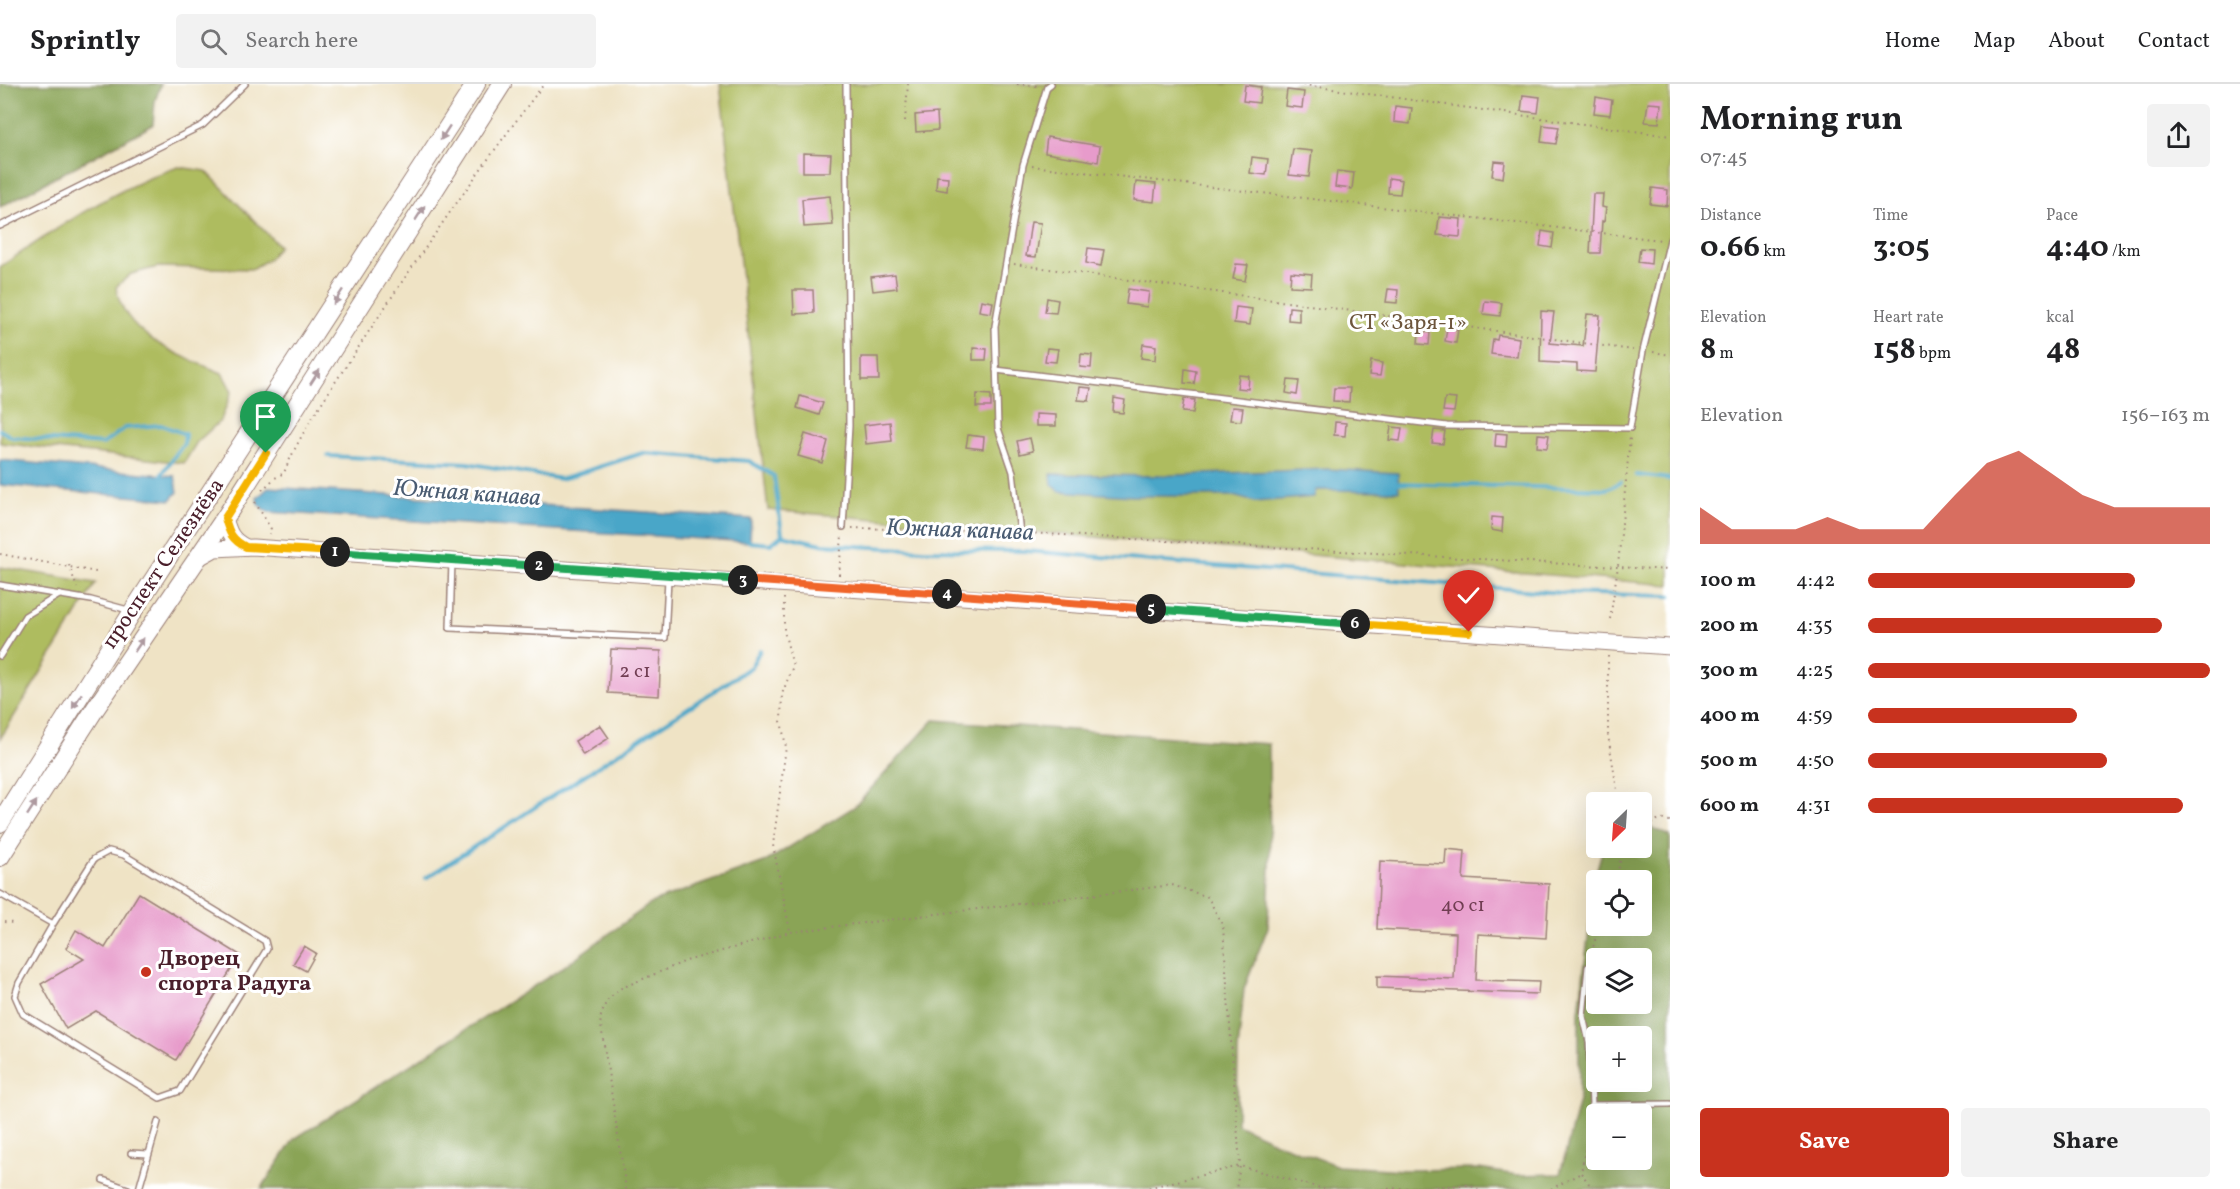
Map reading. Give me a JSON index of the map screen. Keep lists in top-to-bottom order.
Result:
{
  "streets": {
    "main road": ["проспект Селезнёва"]
  },
  "water": ["Южная канава"],
  "parks": ["СТ «Заря-1»"],
  "places": ["Дворец спорта Радуга"],
  "house_numbers": ["2 с1", "40 с1"],
  "north": "bottom left",
  "page": {
    "header": "Sprintly",
    "search": "Search here",
    "nav": [
      "Home",
      "Map",
      "About",
      "Contact"
    ],
    "heading": ["Morning run", "07:45"],
    "stats": [
      ["Distance", "0.66 km"],
      ["Time", "3:05"],
      ["Pace", "4:40 /km"],
      ["Elevation", "8 m"],
      ["Heart rate", "158 bpm"],
      ["kcal", "48"]
    ],
    "chart": ["Elevation", "156–163 m"],
    "pins": [
      "1",
      "2",
      "3",
      "4",
      "5",
      "6"
    ],
    "list": [
      {
        "name": "100 m",
        "note": "4:42"
      },
      {
        "name": "200 m",
        "note": "4:35"
      },
      {
        "name": "300 m",
        "note": "4:25"
      },
      {
        "name": "400 m",
        "note": "4:59"
      },
      {
        "name": "500 m",
        "note": "4:50"
      },
      {
        "name": "600 m",
        "note": "4:31"
      }
    ],
    "map_buttons": ["+", "−"],
    "buttons": ["Save", "Share"]
  }
}
